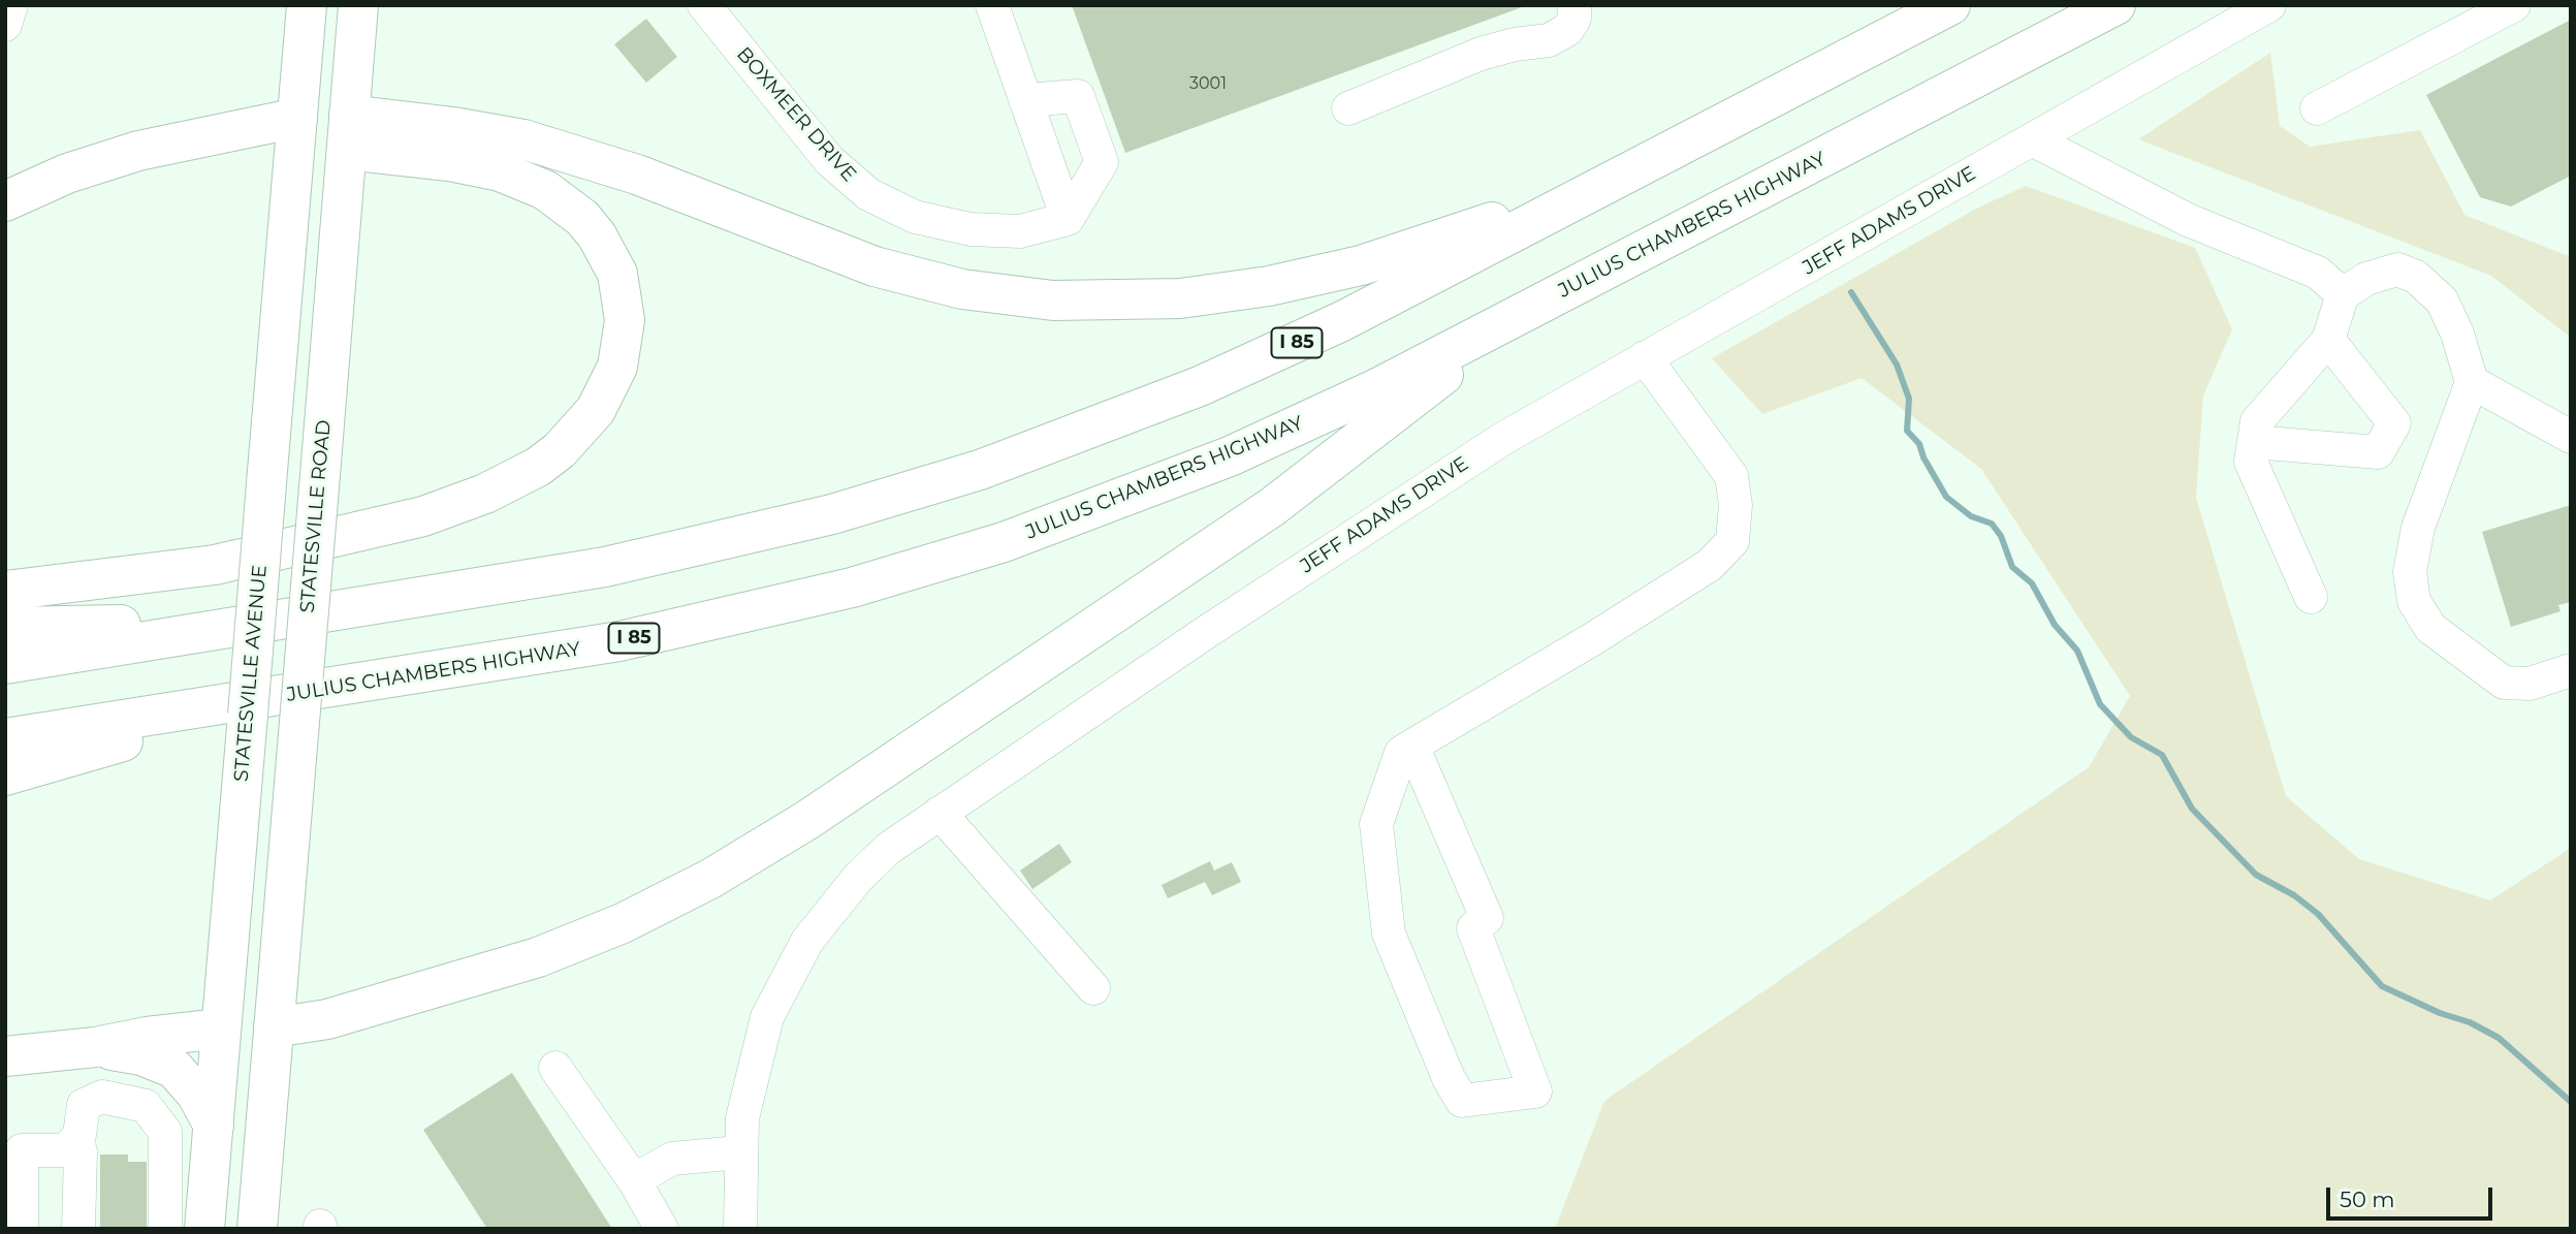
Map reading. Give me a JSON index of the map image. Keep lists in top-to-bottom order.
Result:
{
  "streets": {
    "main road": [
      "JULIUS CHAMBERS HIGHWAY",
      "I 85",
      "STATESVILLE ROAD",
      "STATESVILLE AVENUE"
    ],
    "street": ["BOXMEER DRIVE", "JEFF ADAMS DRIVE"]
  },
  "house_numbers": ["3001"],
  "scale_bar": "50 m"
}
